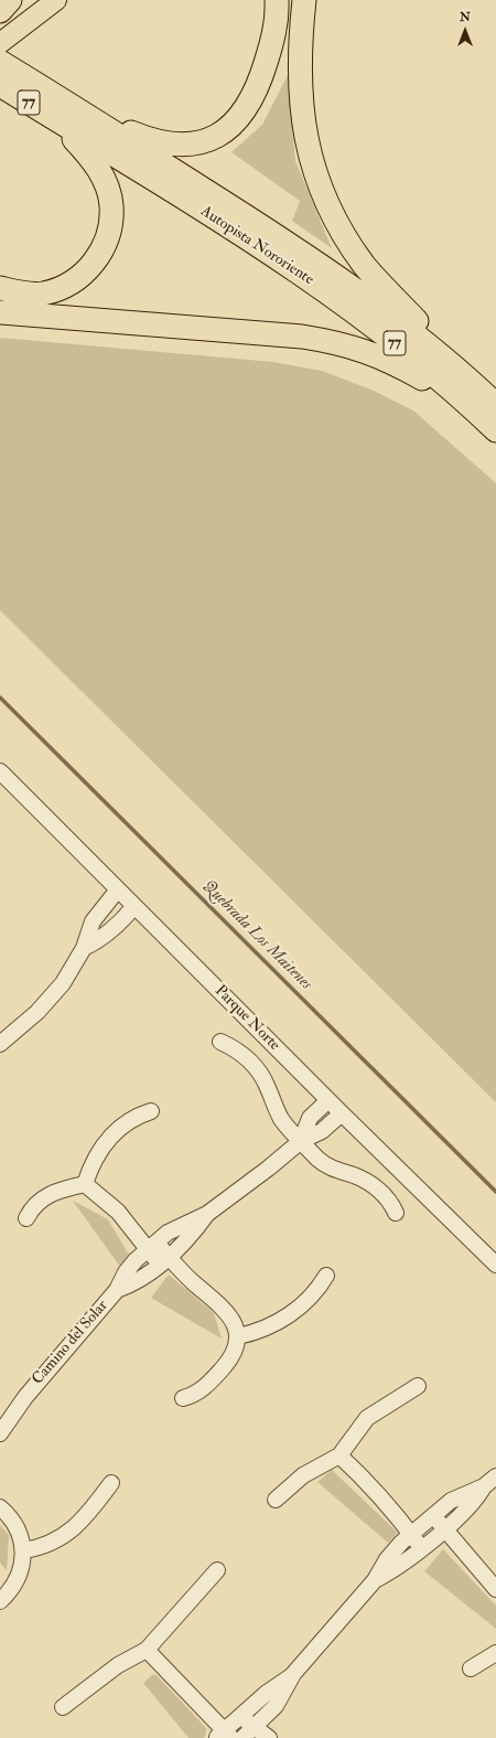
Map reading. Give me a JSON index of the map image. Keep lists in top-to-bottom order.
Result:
{
  "streets": {
    "highway": ["77", "Autopista Nororiente"],
    "street": ["Parque Norte", "Camino del Solar"]
  },
  "crossings": [
    ["Parque Norte", "Camino del Solar"]
  ],
  "water": ["Quebrada Los Maitenes"],
  "north": "top"
}
